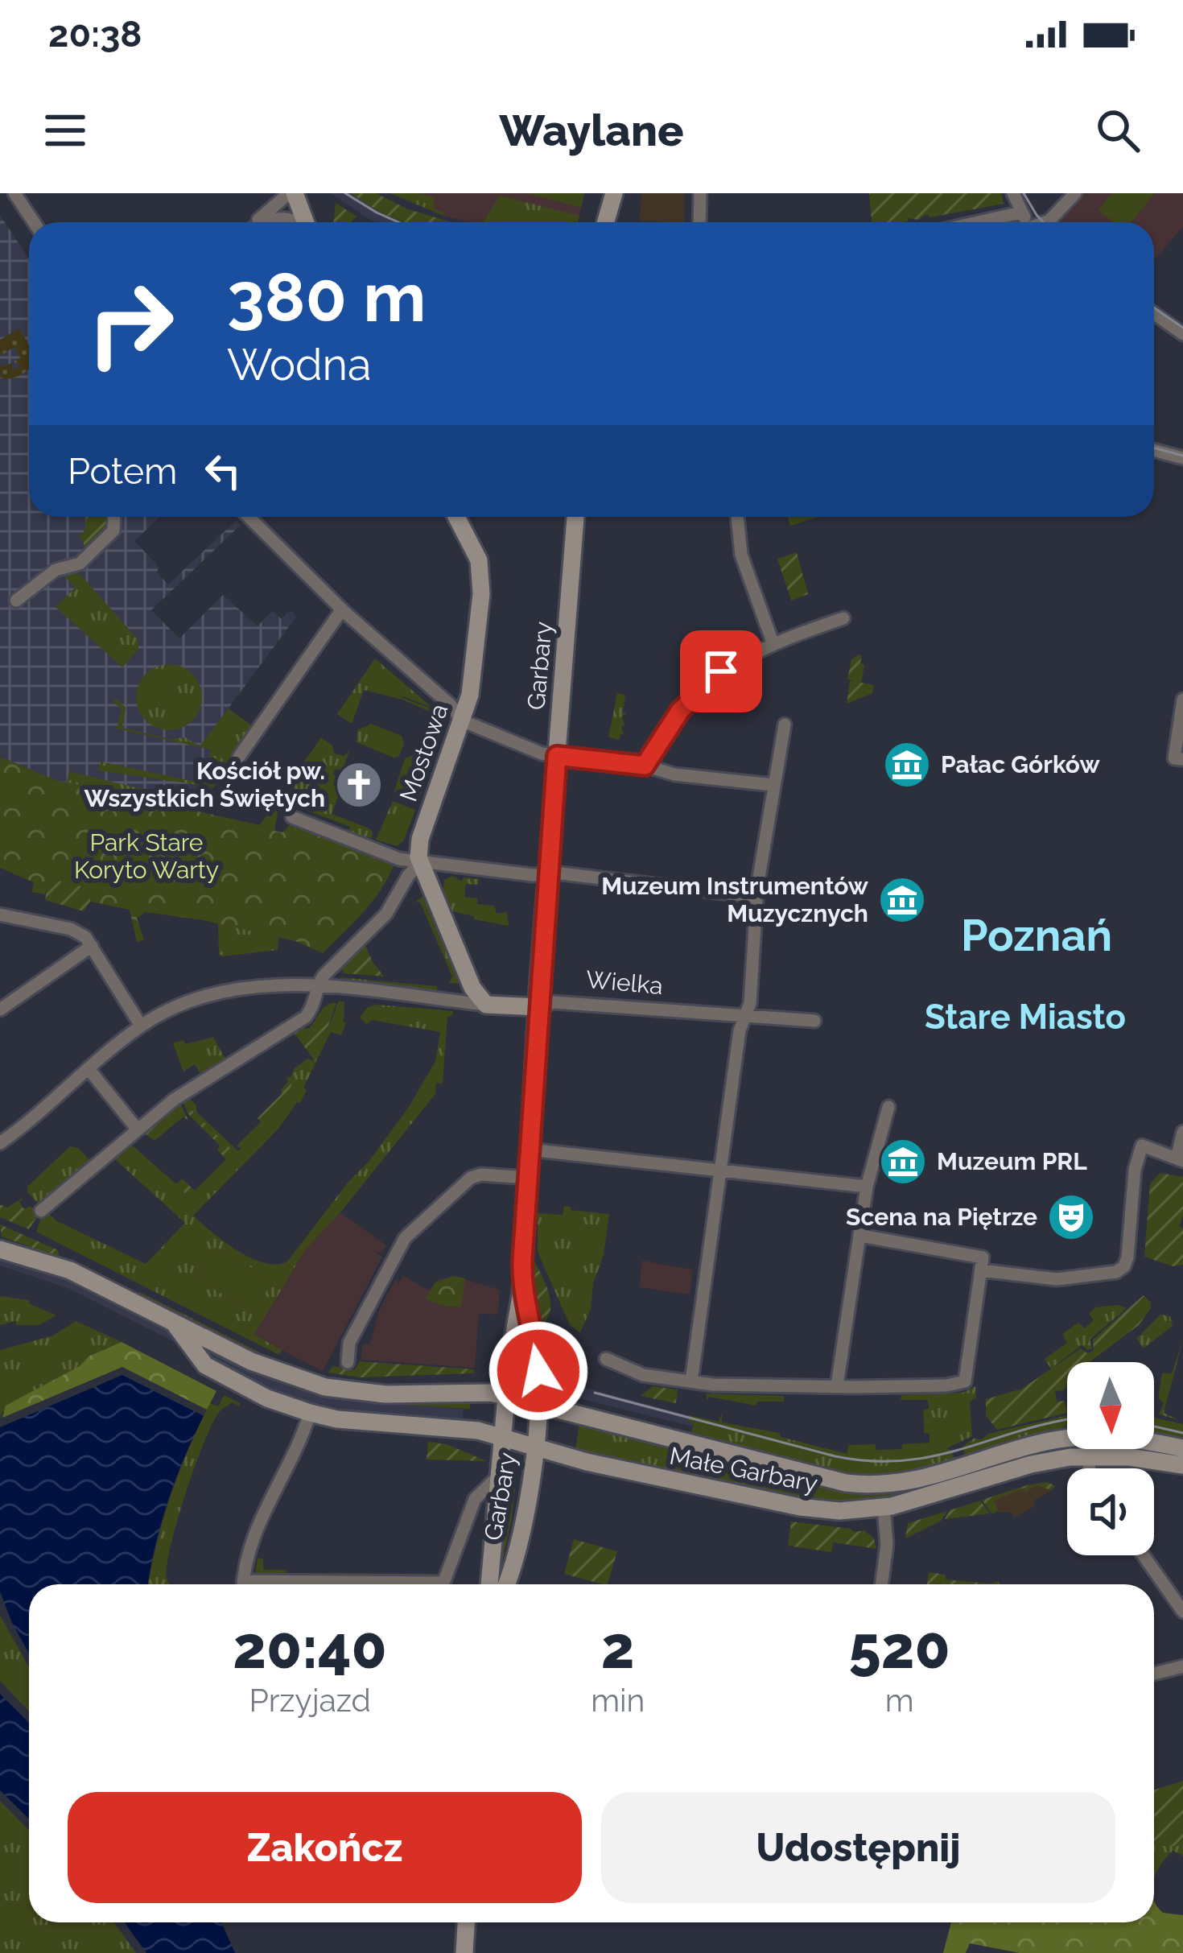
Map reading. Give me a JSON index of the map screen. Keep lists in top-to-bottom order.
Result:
{
  "streets": {
    "street": [
      "Garbary",
      "Mostowa",
      "Wielka",
      "Małe Garbary"
    ]
  },
  "crossings": [
    ["Garbary", "Wielka"],
    ["Garbary", "Małe Garbary"]
  ],
  "districts": ["Poznań", "Stare Miasto"],
  "parks": ["Park Stare Koryto Warty"],
  "places": {
    "museum": ["Pałac Górków", "Muzeum Instrumentów Muzycznych", "Muzeum PRL"],
    "church": ["Kościół pw. Wszystkich Świętych"],
    "theatre": ["Scena na Piętrze"]
  },
  "north": "bottom",
  "page": {
    "status": "20:38",
    "header": "Waylane",
    "turn": ["380 m", "Wodna"],
    "then": "Potem",
    "eta": [
      "20:40",
      "Przyjazd",
      "2",
      "min",
      "520",
      "m"
    ],
    "buttons": ["Zakończ", "Udostępnij"]
  }
}
